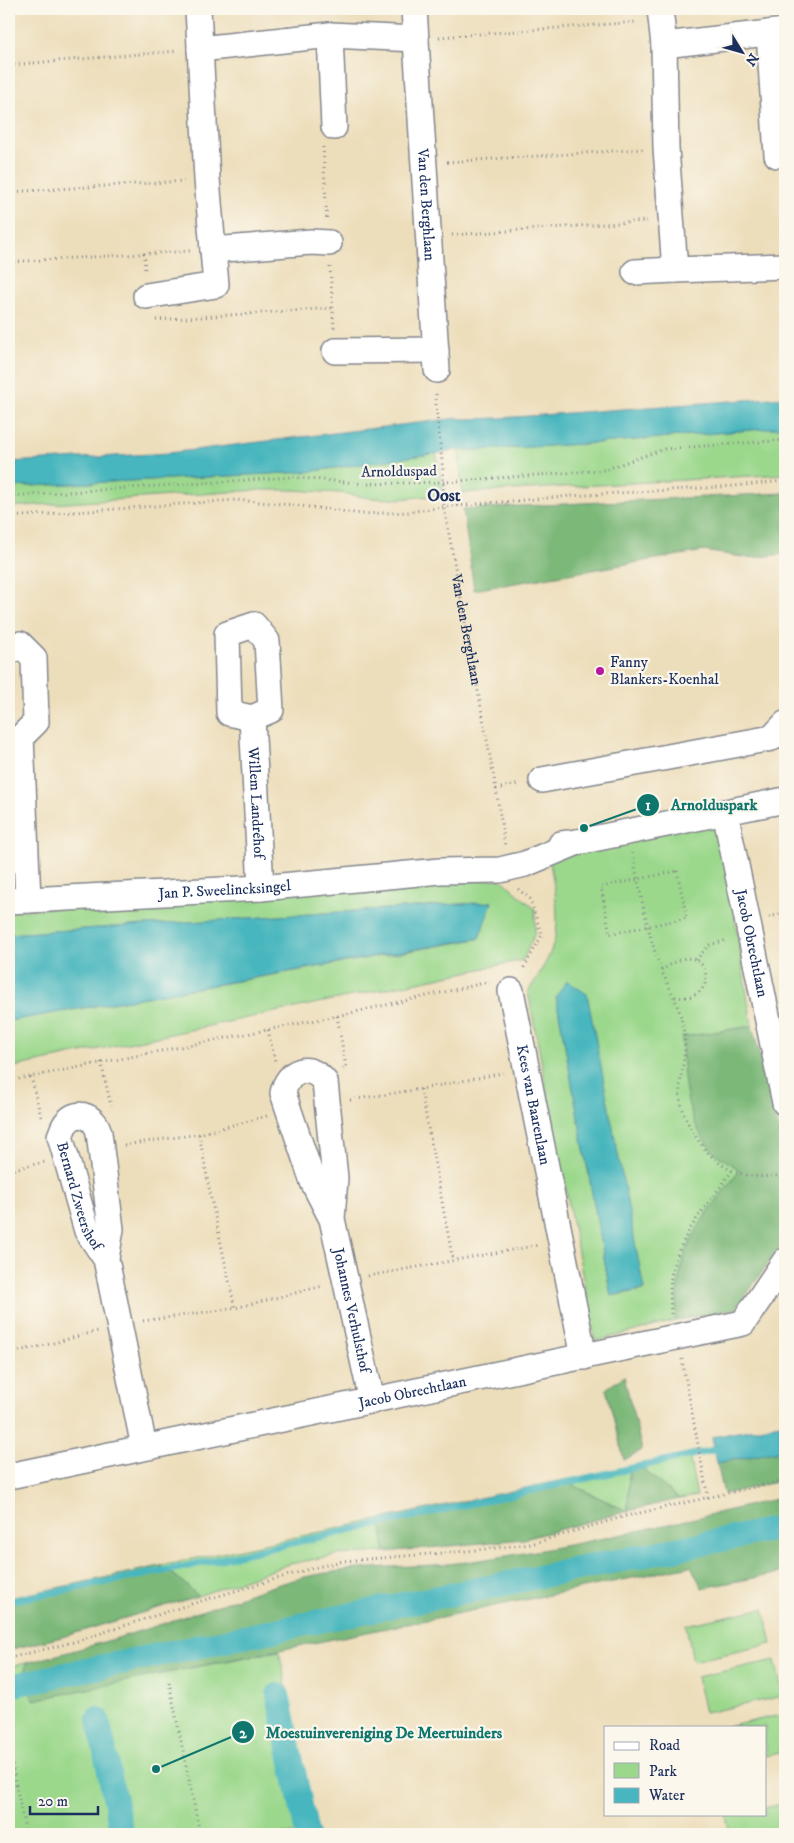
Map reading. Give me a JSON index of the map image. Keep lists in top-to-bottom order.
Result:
{
  "streets": {
    "street": [
      "Van den Berghlaan",
      "Willem Landréhof",
      "Jan P. Sweelincksingel",
      "Jacob Obrechtlaan",
      "Kees van Baarenlaan",
      "Bernard Zweershof",
      "Johannes Verhulsthof"
    ],
    "path": ["Arnolduspad"]
  },
  "crossings": [
    ["Van den Berghlaan", "Arnolduspad"],
    ["Van den Berghlaan", "Jan P. Sweelincksingel"],
    ["Willem Landréhof", "Jan P. Sweelincksingel"],
    ["Jan P. Sweelincksingel", "Jacob Obrechtlaan"],
    ["Jacob Obrechtlaan", "Kees van Baarenlaan"],
    ["Jacob Obrechtlaan", "Bernard Zweershof"],
    ["Jacob Obrechtlaan", "Johannes Verhulsthof"]
  ],
  "districts": ["Oost"],
  "places": ["Fanny Blankers-Koenhal", "Arnolduspark", "Moestuinvereniging De Meertuinders"],
  "legend": ["Road", "Park", "Water"],
  "scale_bar": "20 m",
  "north": "bottom right"
}
